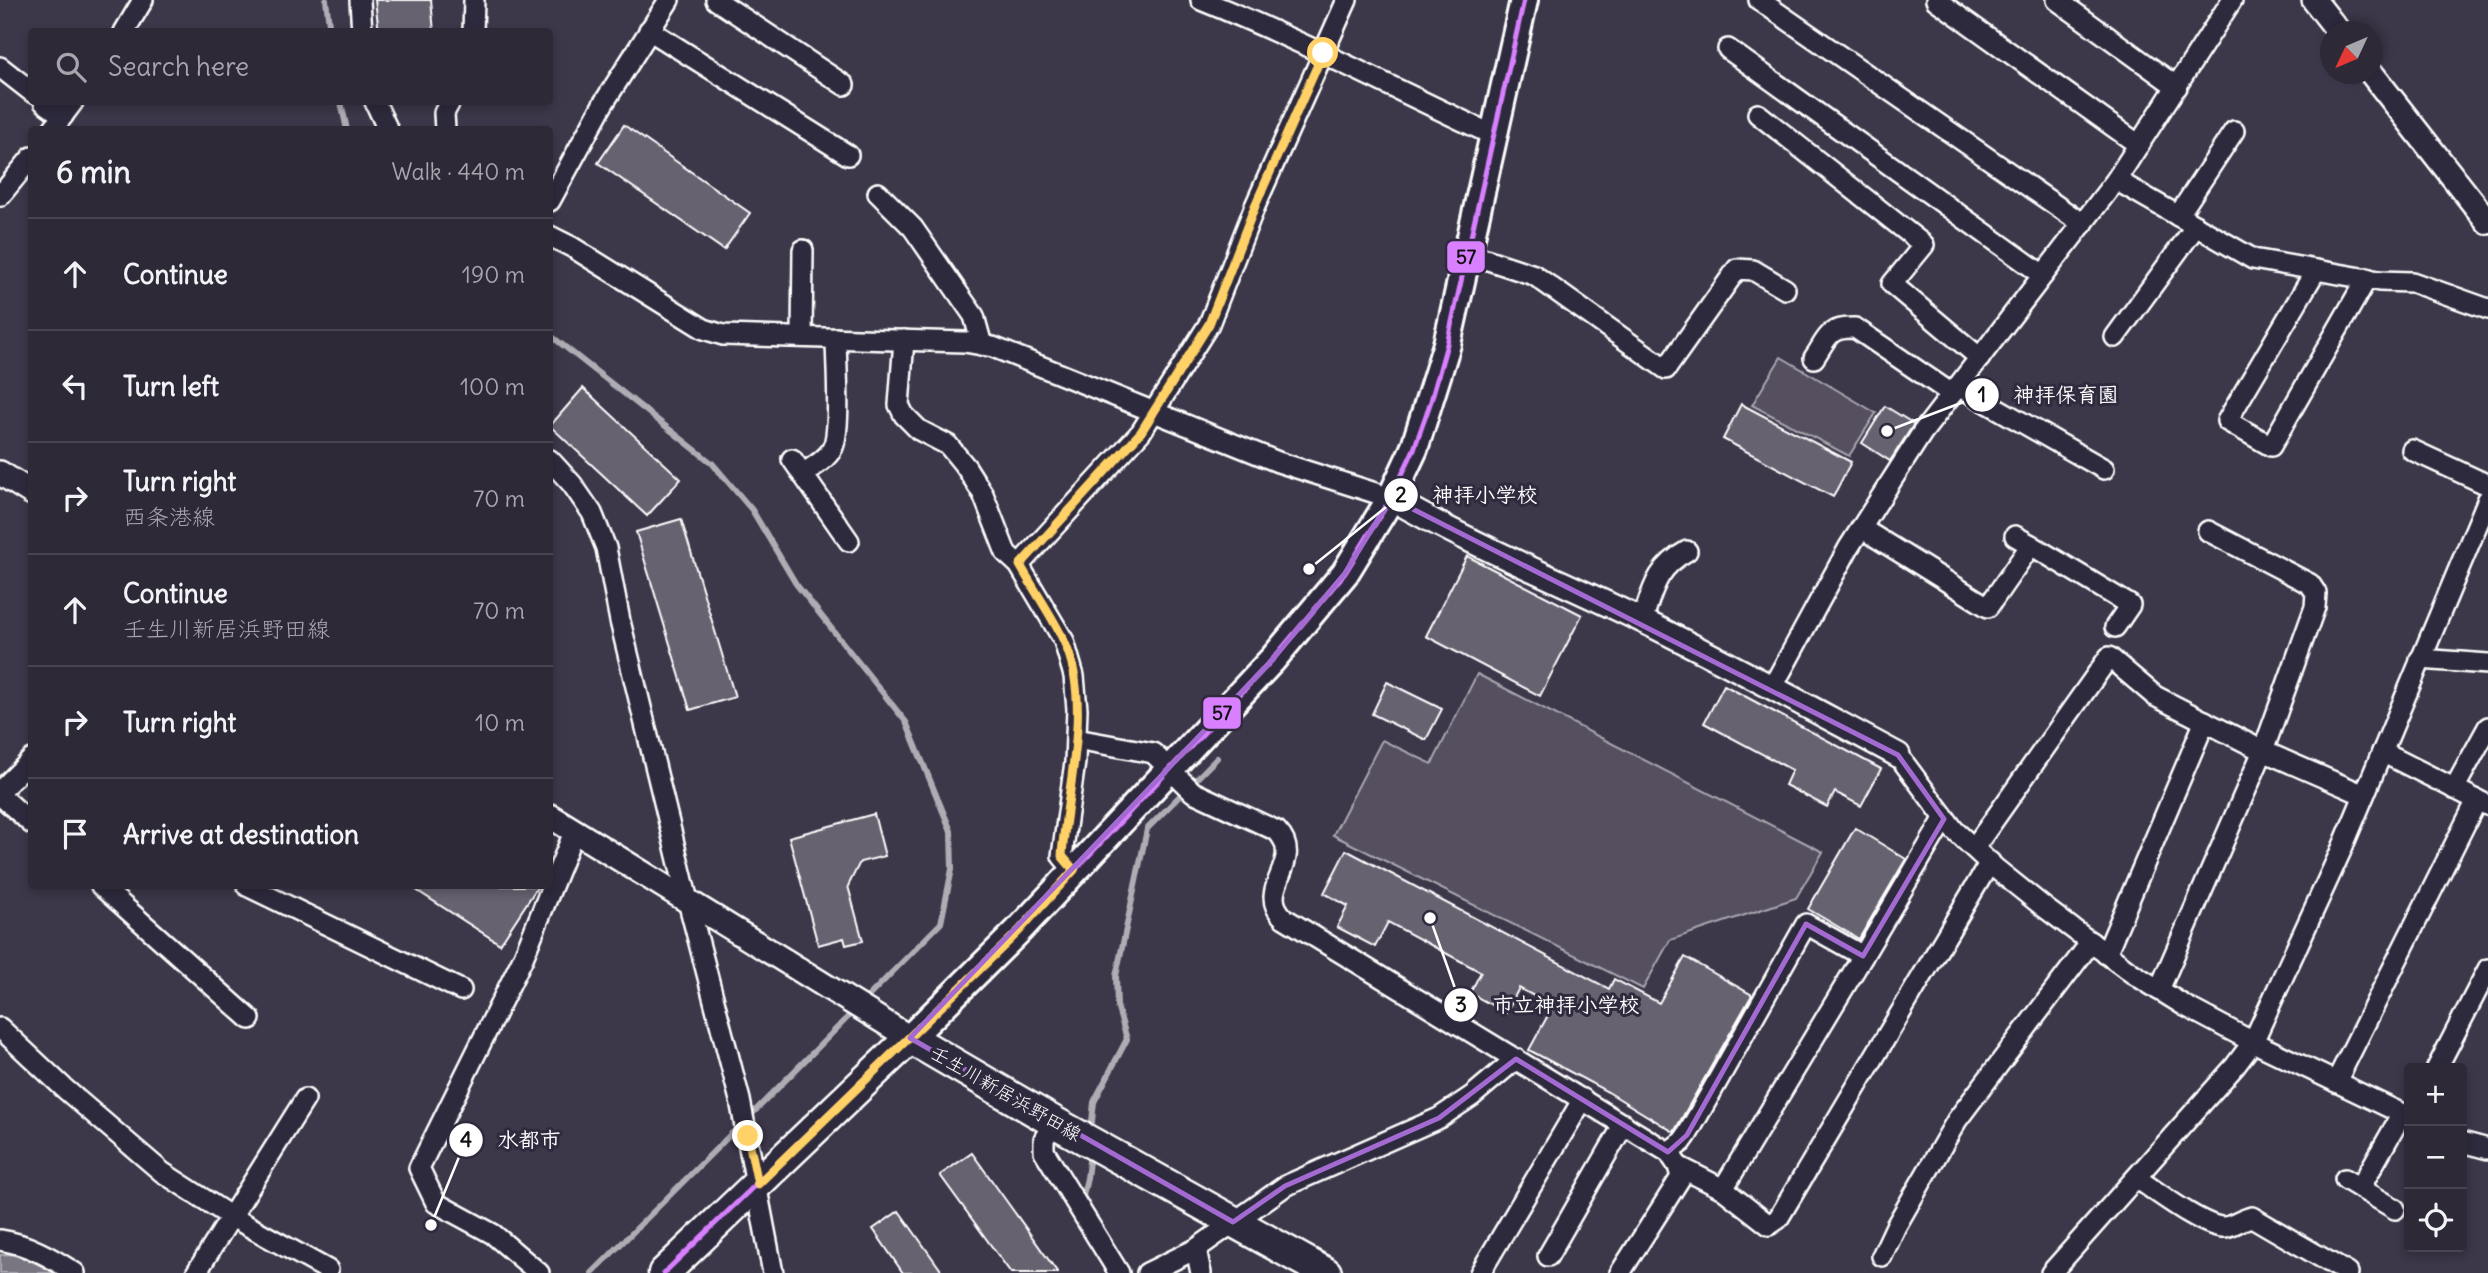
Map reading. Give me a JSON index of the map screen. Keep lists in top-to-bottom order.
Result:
{
  "streets": {
    "main road": ["壬生川新居浜野田線"]
  },
  "places": [
    "神拝保育園",
    "神拝小学校",
    "市立神拝小学校",
    "水都市"
  ],
  "lines": ["transit line 57"],
  "north": "bottom left",
  "page": {
    "search": "Search here",
    "heading": ["6 min", "Walk · 440 m"],
    "list": [
      ["Continue", "190 m"],
      ["Turn left", "100 m"],
      ["Turn right", "西条港線", "70 m"],
      ["Continue", "壬生川新居浜野田線", "70 m"],
      ["Turn right", "10 m"],
      "Arrive at destination"
    ],
    "map_buttons": ["+", "−"]
  }
}
